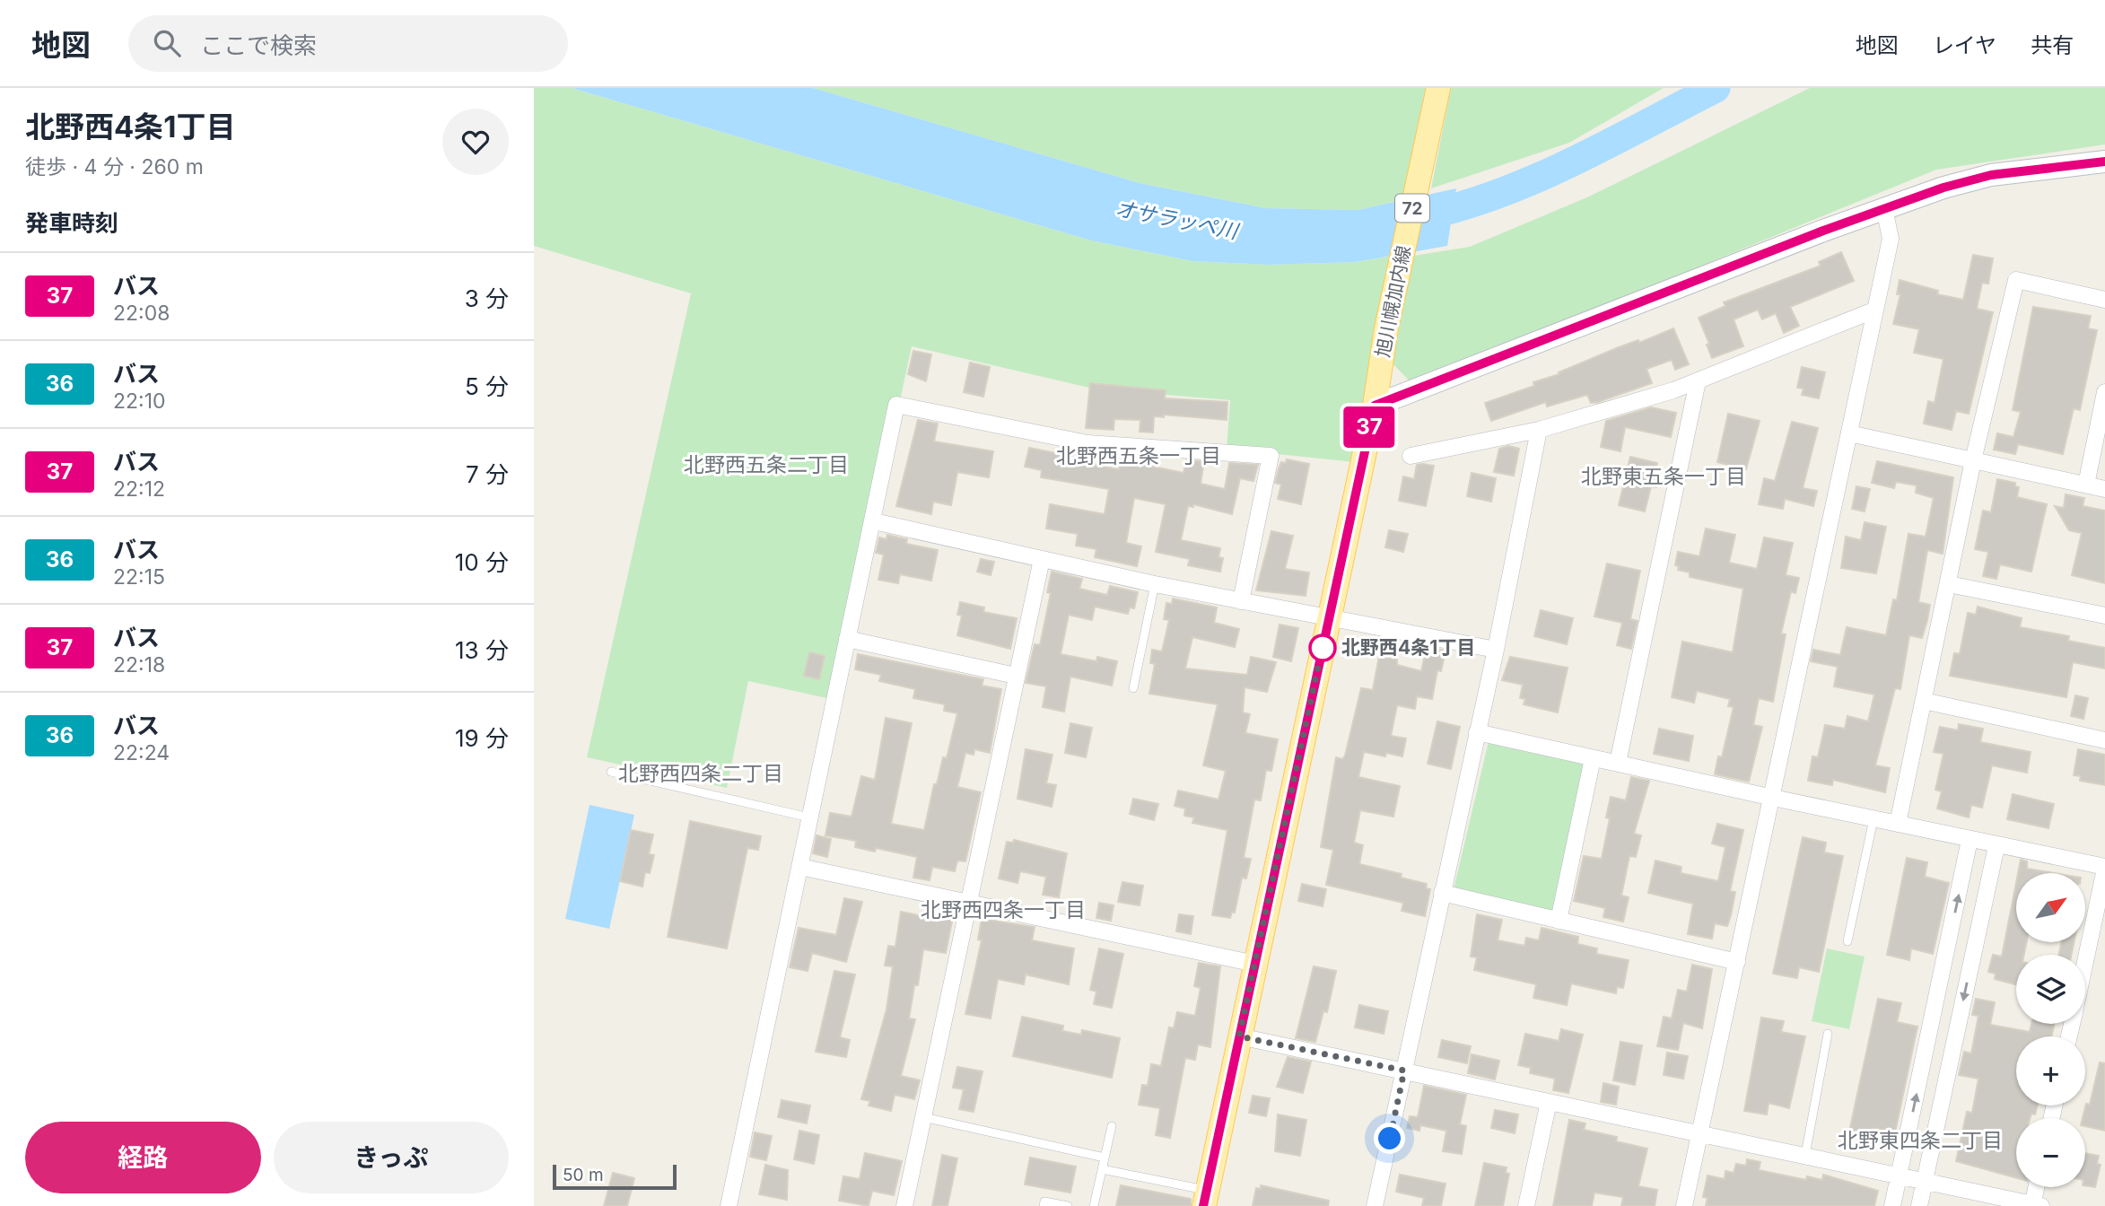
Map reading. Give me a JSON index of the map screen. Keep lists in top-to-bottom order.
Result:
{
  "streets": {
    "main road": ["72", "旭川幌加内線"]
  },
  "crossings": [
    ["72", "旭川幌加内線"]
  ],
  "districts": [
    "北野西五条一丁目",
    "北野西五条二丁目",
    "北野東五条一丁目",
    "北野西四条二丁目",
    "北野西四条一丁目",
    "北野東四条二丁目"
  ],
  "water": ["オサラッペ川"],
  "places": ["北野西4条1丁目"],
  "lines": ["bus line 37"],
  "scale_bar": "50 m",
  "north": "top right",
  "page": {
    "header": "地図",
    "search": "ここで検索",
    "nav": ["地図", "レイヤ", "共有"],
    "heading": [
      ["北野西4条1丁目", "徒歩 · 4 分 · 260 m"],
      "発車時刻"
    ],
    "on_map": "37",
    "list": [
      {
        "mark": "37",
        "name": "バス",
        "note": "22:08",
        "value": "3 分"
      },
      {
        "mark": "36",
        "name": "バス",
        "note": "22:10",
        "value": "5 分"
      },
      {
        "mark": "37",
        "name": "バス",
        "note": "22:12",
        "value": "7 分"
      },
      {
        "mark": "36",
        "name": "バス",
        "note": "22:15",
        "value": "10 分"
      },
      {
        "mark": "37",
        "name": "バス",
        "note": "22:18",
        "value": "13 分"
      },
      {
        "mark": "36",
        "name": "バス",
        "note": "22:24",
        "value": "19 分"
      }
    ],
    "map_buttons": ["+", "−"],
    "buttons": ["経路", "きっぷ"],
    "scale": "50 m"
  }
}
